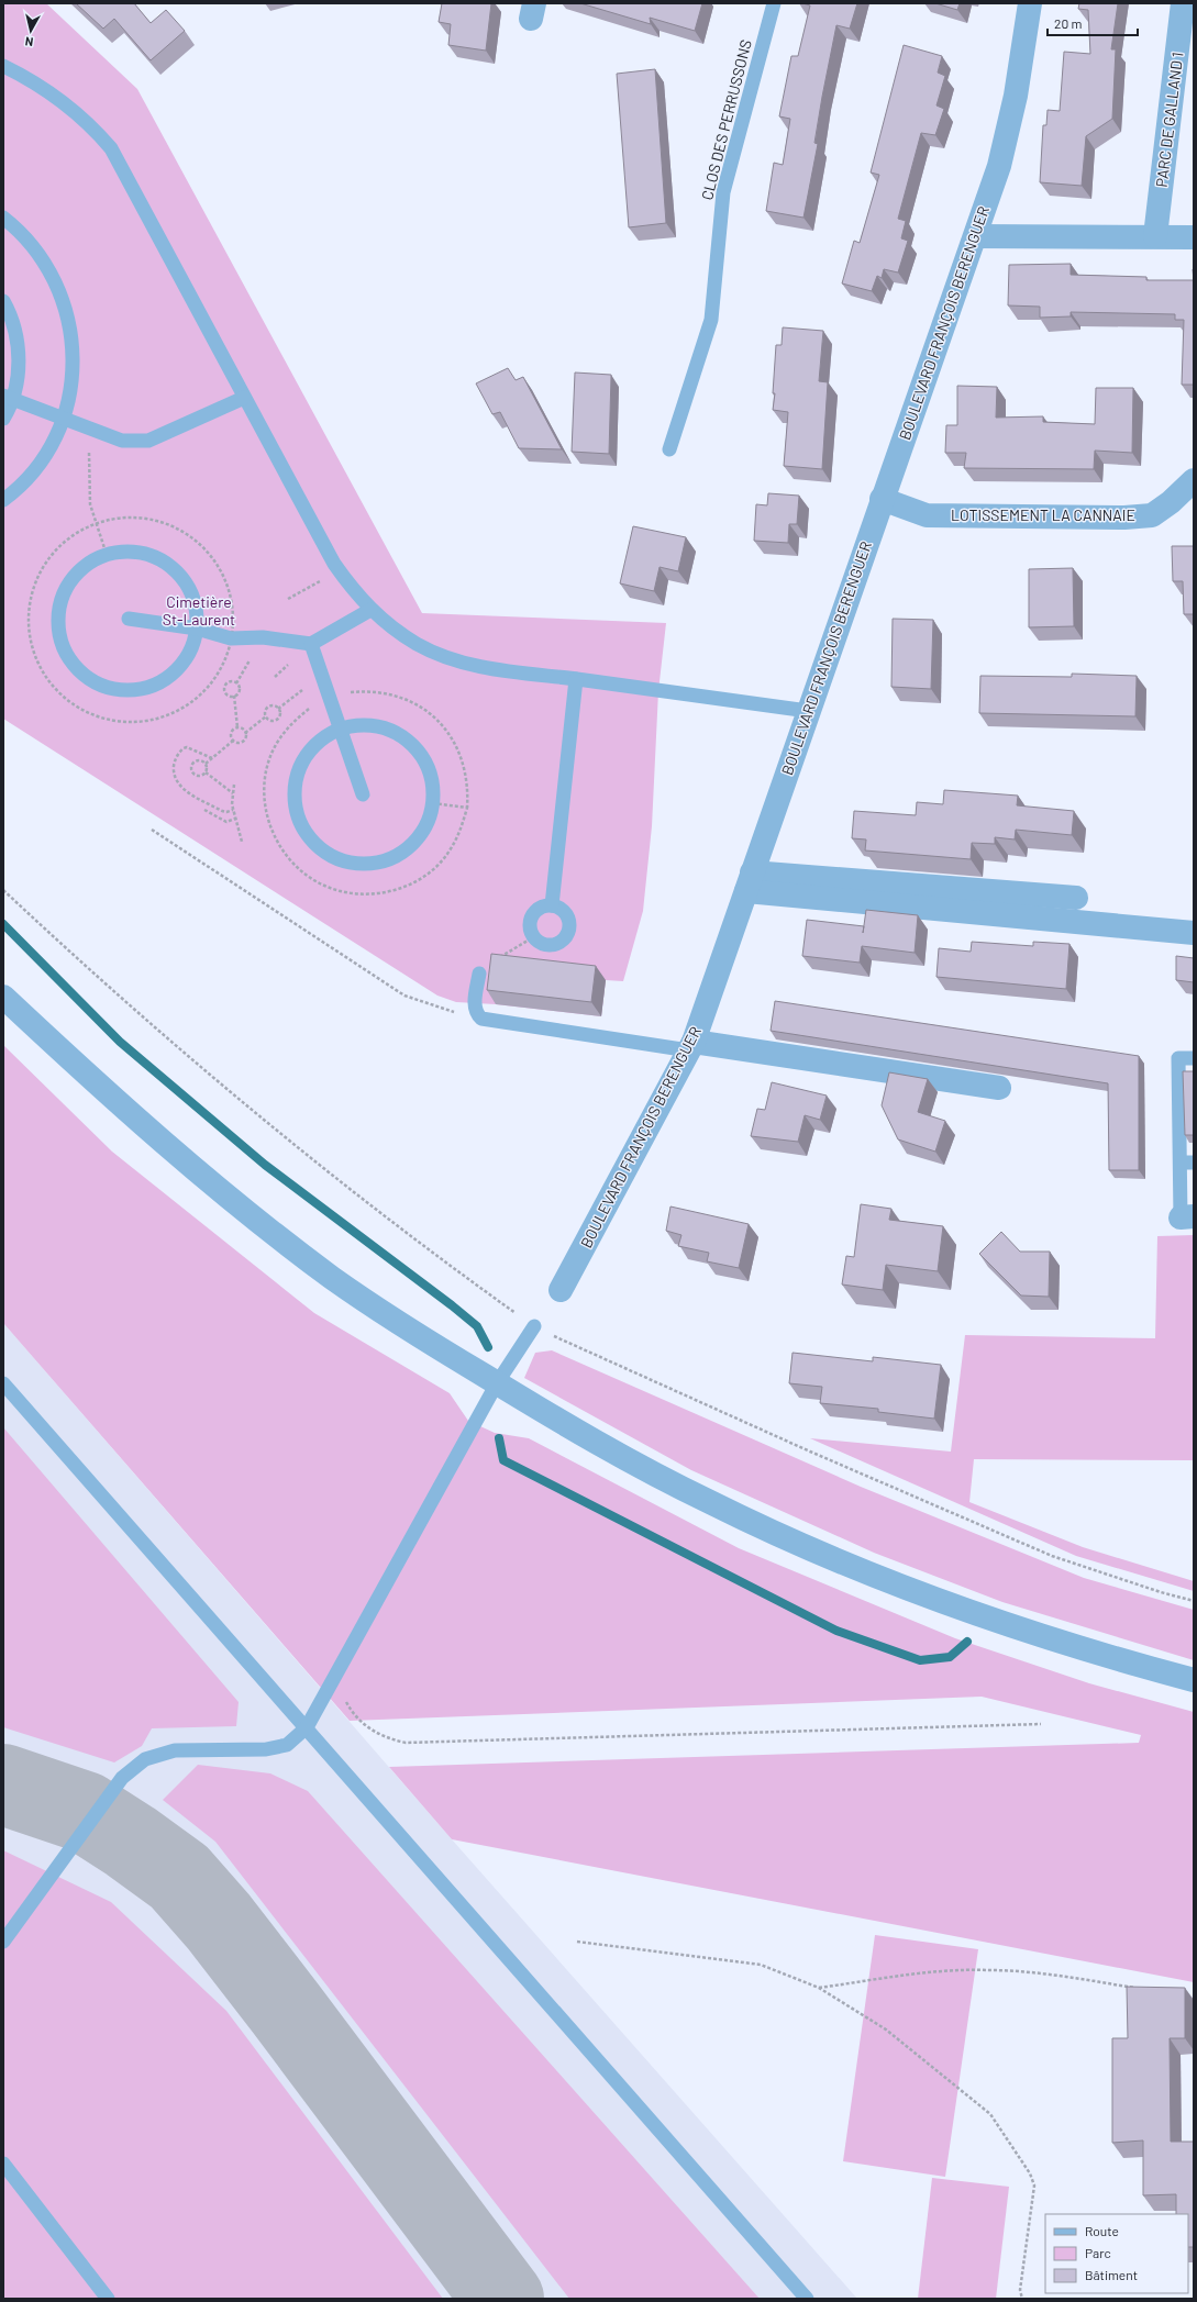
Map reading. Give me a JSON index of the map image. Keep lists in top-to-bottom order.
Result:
{
  "streets": {
    "street": ["PARC DE GALLAND 1", "BOULEVARD FRANÇOIS BERENGUER", "LOTISSEMENT LA CANNAIE"],
    "lane": ["CLOS DES PERRUSSONS"]
  },
  "crossings": [
    ["BOULEVARD FRANÇOIS BERENGUER", "LOTISSEMENT LA CANNAIE"]
  ],
  "parks": ["Cimetière St-Laurent"],
  "legend": ["Route", "Parc", "Bâtiment"],
  "scale_bar": "20 m",
  "north": "bottom"
}
